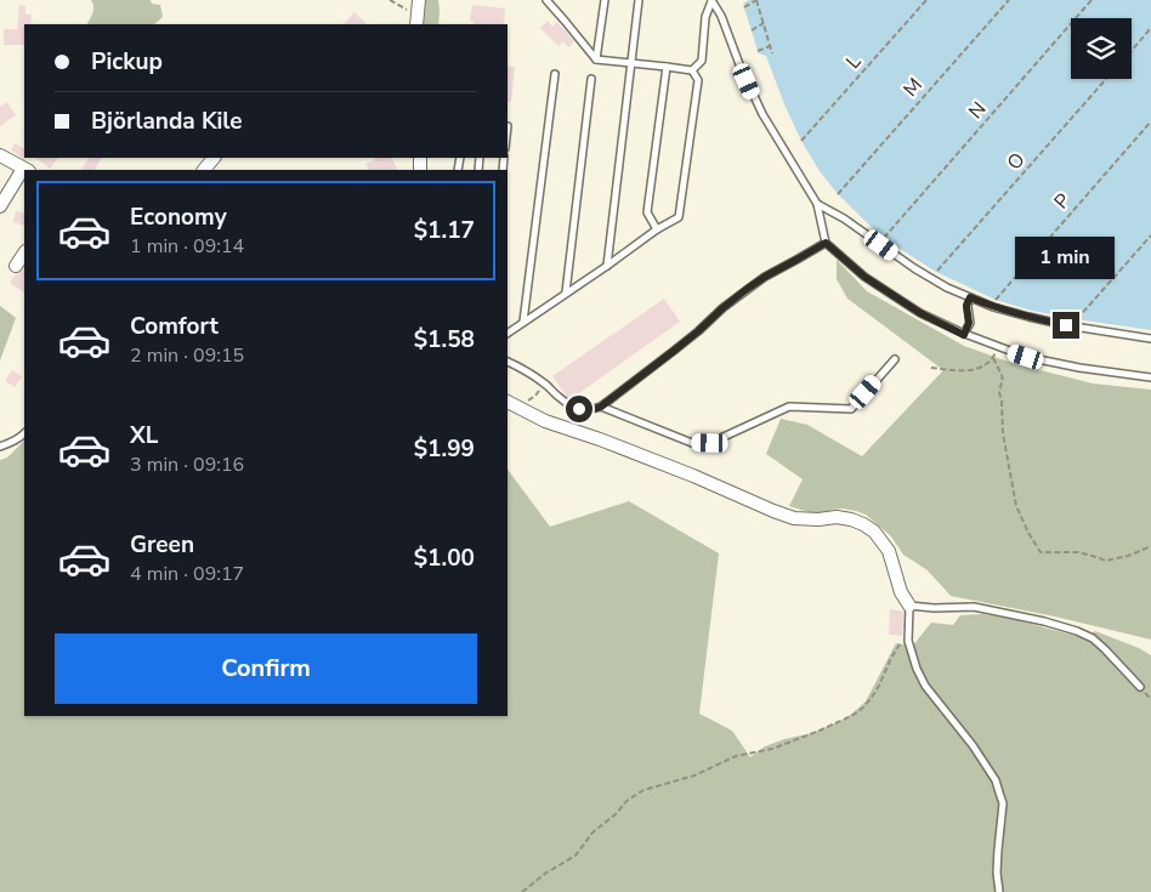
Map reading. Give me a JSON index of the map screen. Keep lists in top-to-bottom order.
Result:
{
  "streets": {
    "path": [
      "L",
      "M",
      "N",
      "O",
      "P"
    ]
  },
  "page": {
    "banner": ["Pickup", "Björlanda Kile"],
    "list": [
      {
        "name": "Economy",
        "note": "1 min · 09:14",
        "value": "$1.17"
      },
      {
        "name": "Comfort",
        "note": "2 min · 09:15",
        "value": "$1.58"
      },
      {
        "name": "XL",
        "note": "3 min · 09:16",
        "value": "$1.99"
      },
      {
        "name": "Green",
        "note": "4 min · 09:17",
        "value": "$1.00"
      }
    ],
    "bubble": "1 min",
    "buttons": "Confirm"
  }
}
